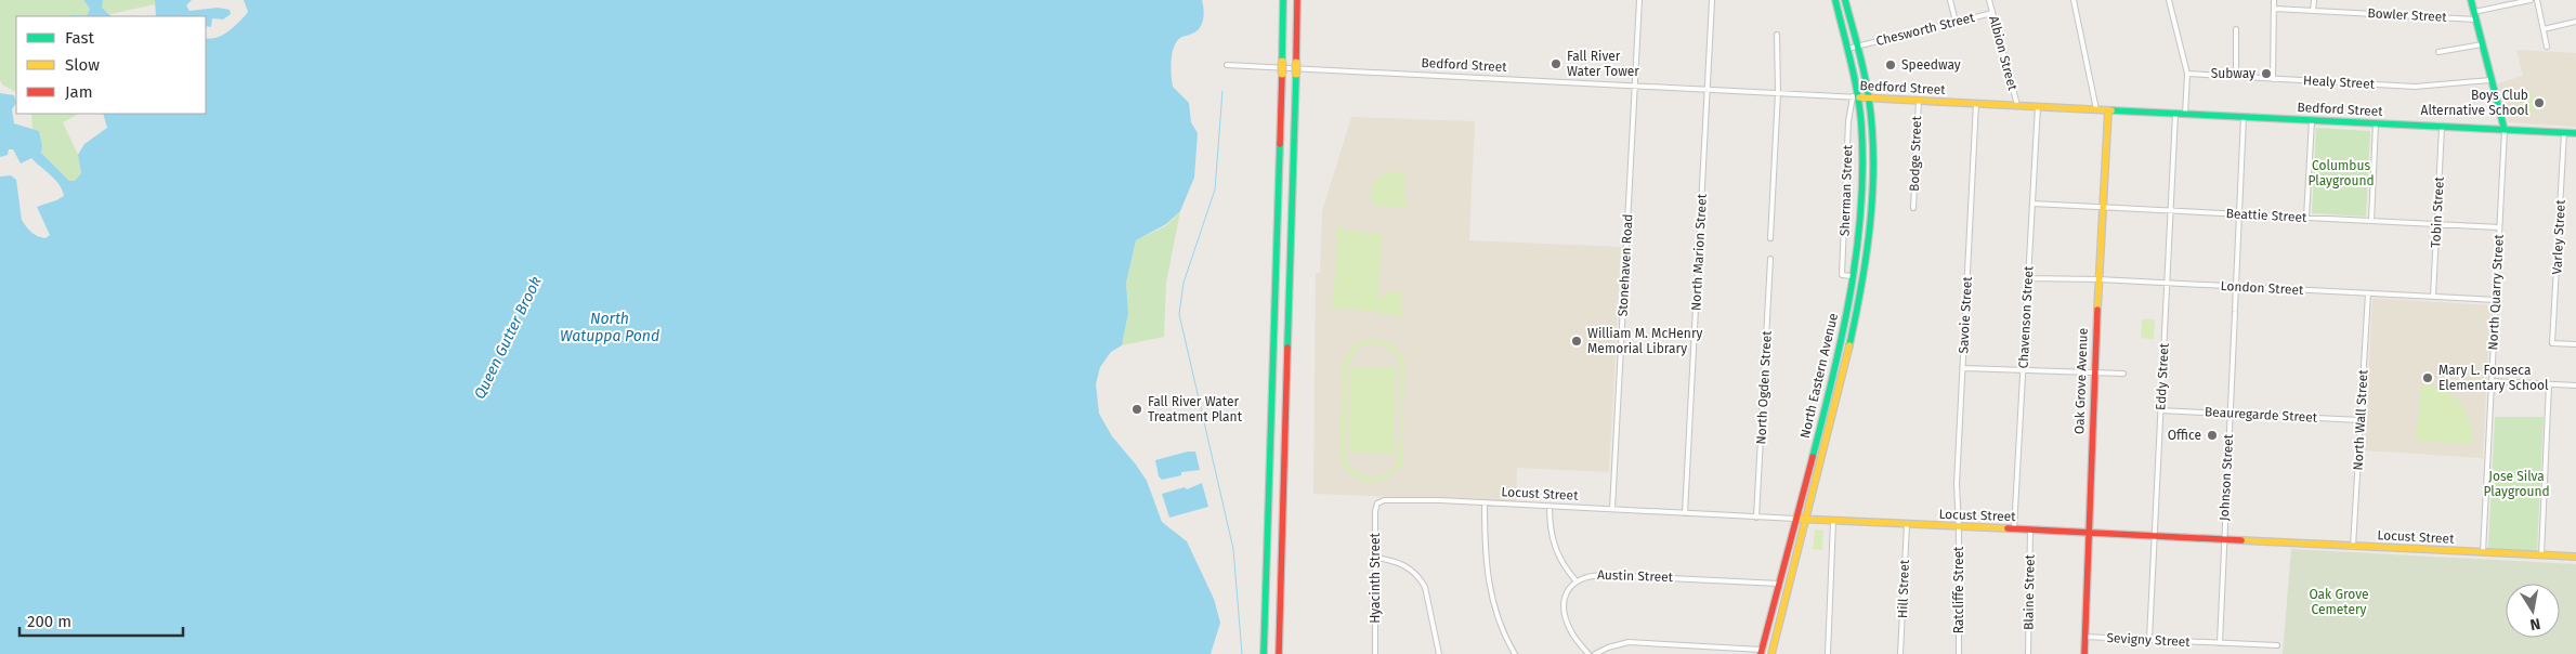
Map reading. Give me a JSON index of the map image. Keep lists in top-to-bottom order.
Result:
{
  "streets": {
    "main road": [
      "Bedford Street",
      "North Eastern Avenue",
      "Oak Grove Avenue",
      "Locust Street"
    ],
    "street": [
      "Bowler Street",
      "Chesworth Street",
      "Albion Street",
      "Healy Street",
      "Bodge Street",
      "Sherman Street",
      "Tobin Street",
      "Beattie Street",
      "Varley Street",
      "North Marion Street",
      "Stonehaven Road",
      "London Street",
      "North Quarry Street",
      "Savoie Street",
      "Chavenson Street",
      "Eddy Street",
      "North Ogden Street",
      "Beauregarde Street",
      "North Wall Street",
      "Johnson Street",
      "Austin Street",
      "Hyacinth Street",
      "Hill Street",
      "Ratcliffe Street",
      "Blaine Street",
      "Sevigny Street"
    ]
  },
  "crossings": [
    ["Chesworth Street", "Albion Street"],
    ["Chesworth Street", "North Eastern Avenue"],
    ["Albion Street", "Bedford Street"],
    ["Bedford Street", "Bodge Street"],
    ["Bedford Street", "Sherman Street"],
    ["Bedford Street", "Tobin Street"],
    ["Bedford Street", "Varley Street"],
    ["Bedford Street", "North Marion Street"],
    ["Bedford Street", "Stonehaven Road"],
    ["Bedford Street", "North Quarry Street"],
    ["Bedford Street", "Savoie Street"],
    ["Bedford Street", "Chavenson Street"],
    ["Bedford Street", "North Eastern Avenue"],
    ["Bedford Street", "Eddy Street"],
    ["Bedford Street", "Oak Grove Avenue"],
    ["Bedford Street", "Johnson Street"],
    ["Sherman Street", "North Eastern Avenue"],
    ["Tobin Street", "Beattie Street"],
    ["Tobin Street", "London Street"],
    ["Beattie Street", "North Quarry Street"],
    ["Beattie Street", "Chavenson Street"],
    ["Beattie Street", "Eddy Street"],
    ["Beattie Street", "Oak Grove Avenue"],
    ["Beattie Street", "Johnson Street"],
    ["North Marion Street", "Locust Street"],
    ["Stonehaven Road", "Locust Street"],
    ["London Street", "North Quarry Street"],
    ["London Street", "Chavenson Street"],
    ["London Street", "Eddy Street"],
    ["London Street", "Oak Grove Avenue"],
    ["London Street", "North Wall Street"],
    ["London Street", "Johnson Street"],
    ["North Quarry Street", "Locust Street"],
    ["Savoie Street", "Locust Street"],
    ["Savoie Street", "Ratcliffe Street"],
    ["Chavenson Street", "Locust Street"],
    ["North Eastern Avenue", "Locust Street"],
    ["North Eastern Avenue", "Austin Street"],
    ["Eddy Street", "Beauregarde Street"],
    ["Eddy Street", "Locust Street"],
    ["Eddy Street", "Sevigny Street"],
    ["Oak Grove Avenue", "Locust Street"],
    ["Oak Grove Avenue", "Sevigny Street"],
    ["North Ogden Street", "Locust Street"],
    ["Beauregarde Street", "North Wall Street"],
    ["Beauregarde Street", "Johnson Street"],
    ["North Wall Street", "Locust Street"],
    ["Johnson Street", "Locust Street"],
    ["Johnson Street", "Sevigny Street"],
    ["Locust Street", "Hyacinth Street"],
    ["Locust Street", "Hill Street"],
    ["Locust Street", "Ratcliffe Street"],
    ["Locust Street", "Blaine Street"]
  ],
  "water": ["North Watuppa Pond", "Queen Gutter Brook"],
  "parks": ["Columbus Playground", "Jose Silva Playground", "Oak Grove Cemetery"],
  "places": [
    "Fall River Water Tower",
    "Speedway",
    "Subway",
    "Boys Club Alternative School",
    "William M. McHenry Memorial Library",
    "Mary L. Fonseca Elementary School",
    "Fall River Water Treatment Plant",
    "Office"
  ],
  "legend": ["Fast", "Slow", "Jam"],
  "scale_bar": "200 m",
  "north": "bottom"
}
